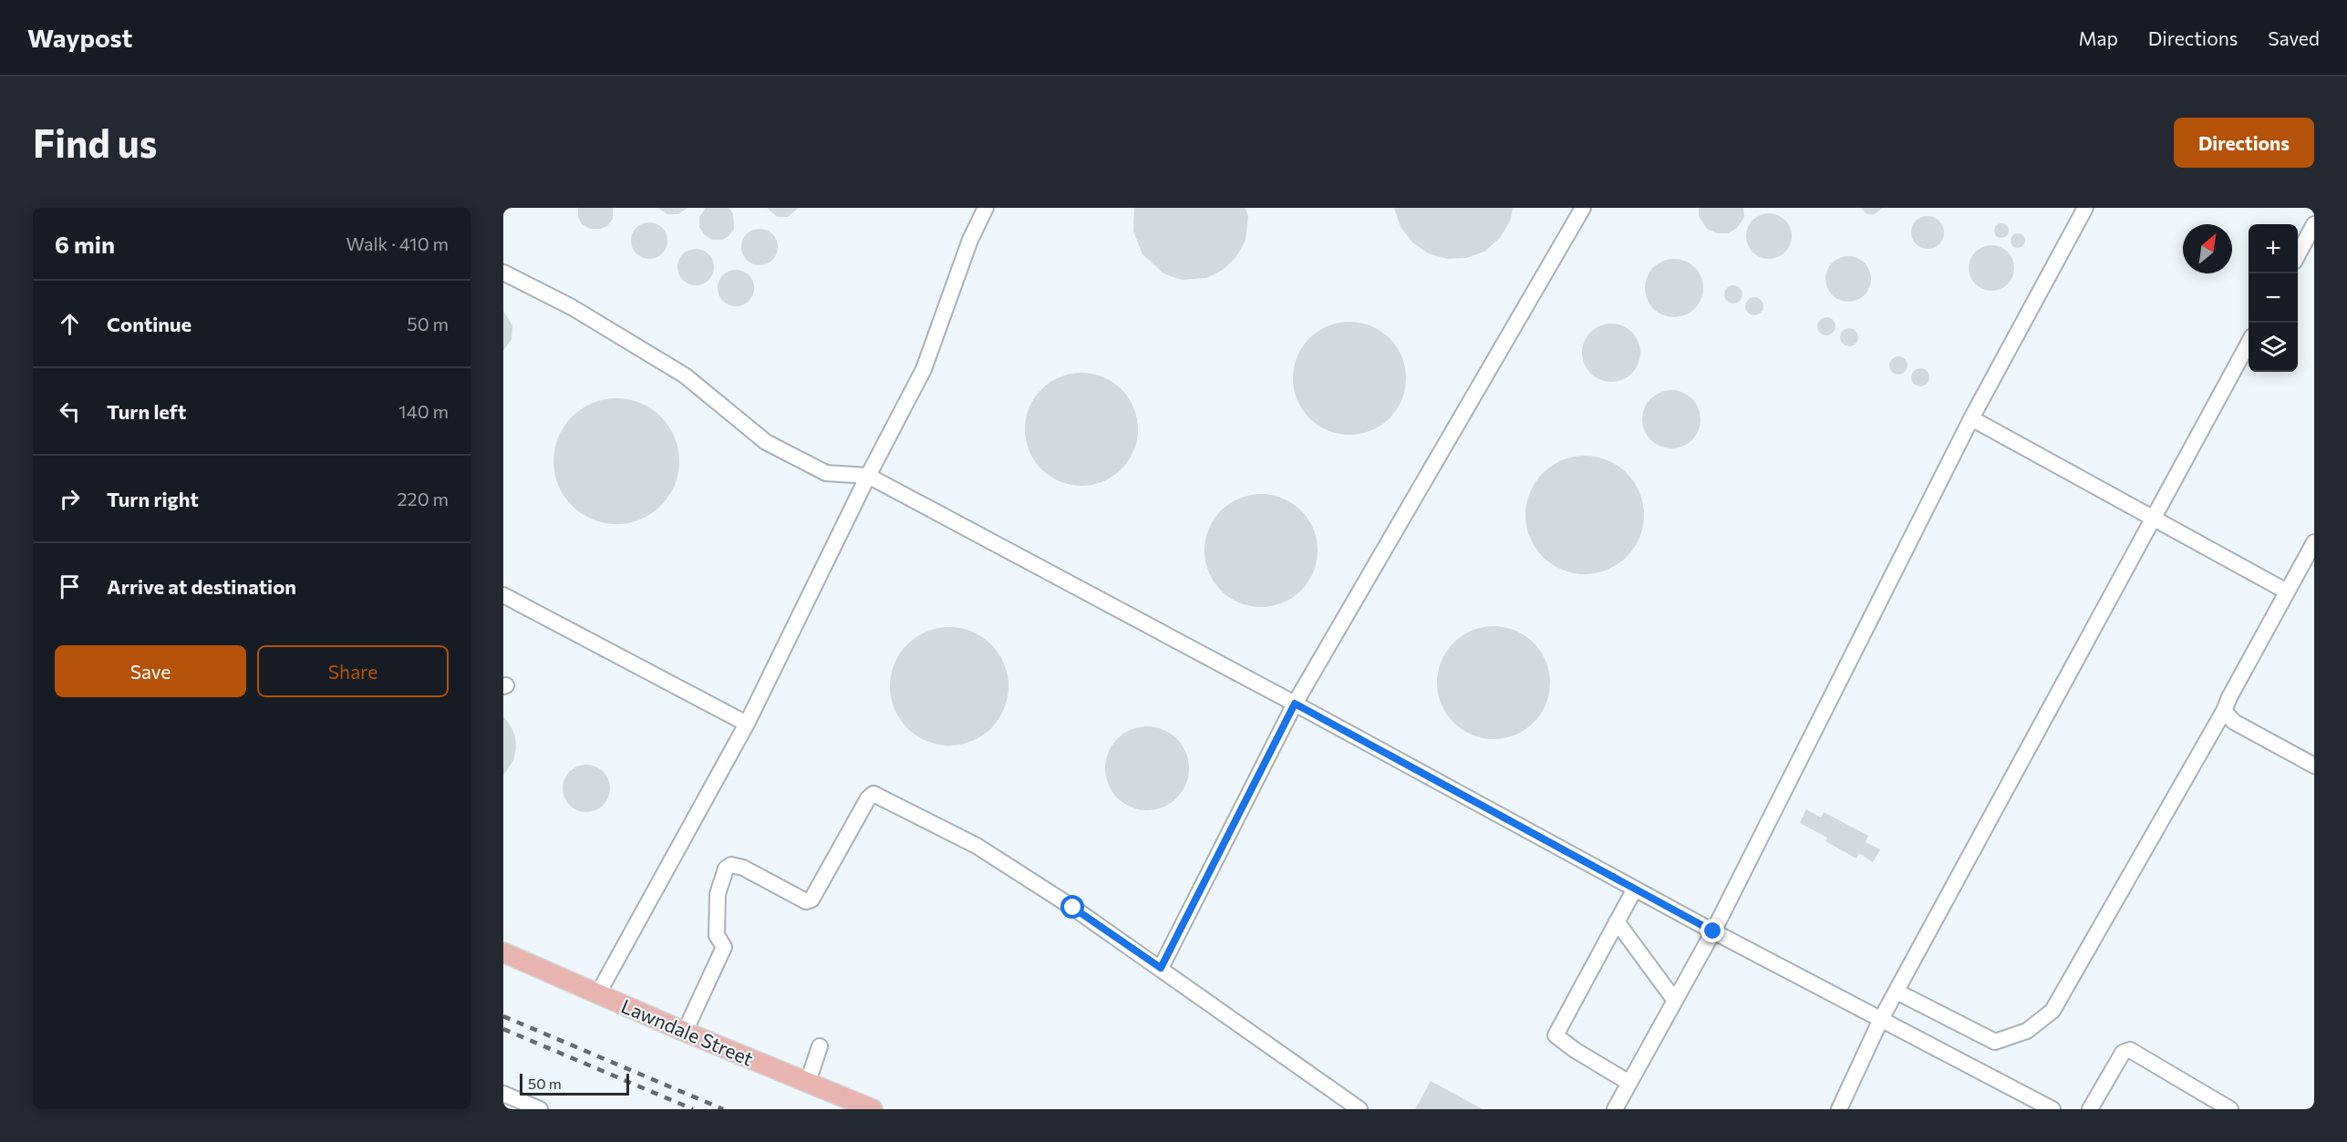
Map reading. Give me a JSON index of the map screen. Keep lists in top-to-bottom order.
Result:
{
  "streets": {
    "main road": ["Lawndale Street"]
  },
  "scale_bar": "50 m",
  "north": "top right",
  "page": {
    "header": "Waypost",
    "nav": ["Map", "Directions", "Saved"],
    "buttons": [
      "Directions",
      ["Save", "Share"]
    ],
    "title": "Find us",
    "heading": ["6 min", "Walk · 410 m"],
    "map_buttons": ["+", "−"],
    "list": [
      ["Continue", "50 m"],
      ["Turn left", "140 m"],
      ["Turn right", "220 m"],
      "Arrive at destination"
    ],
    "scale": "50 m"
  }
}
